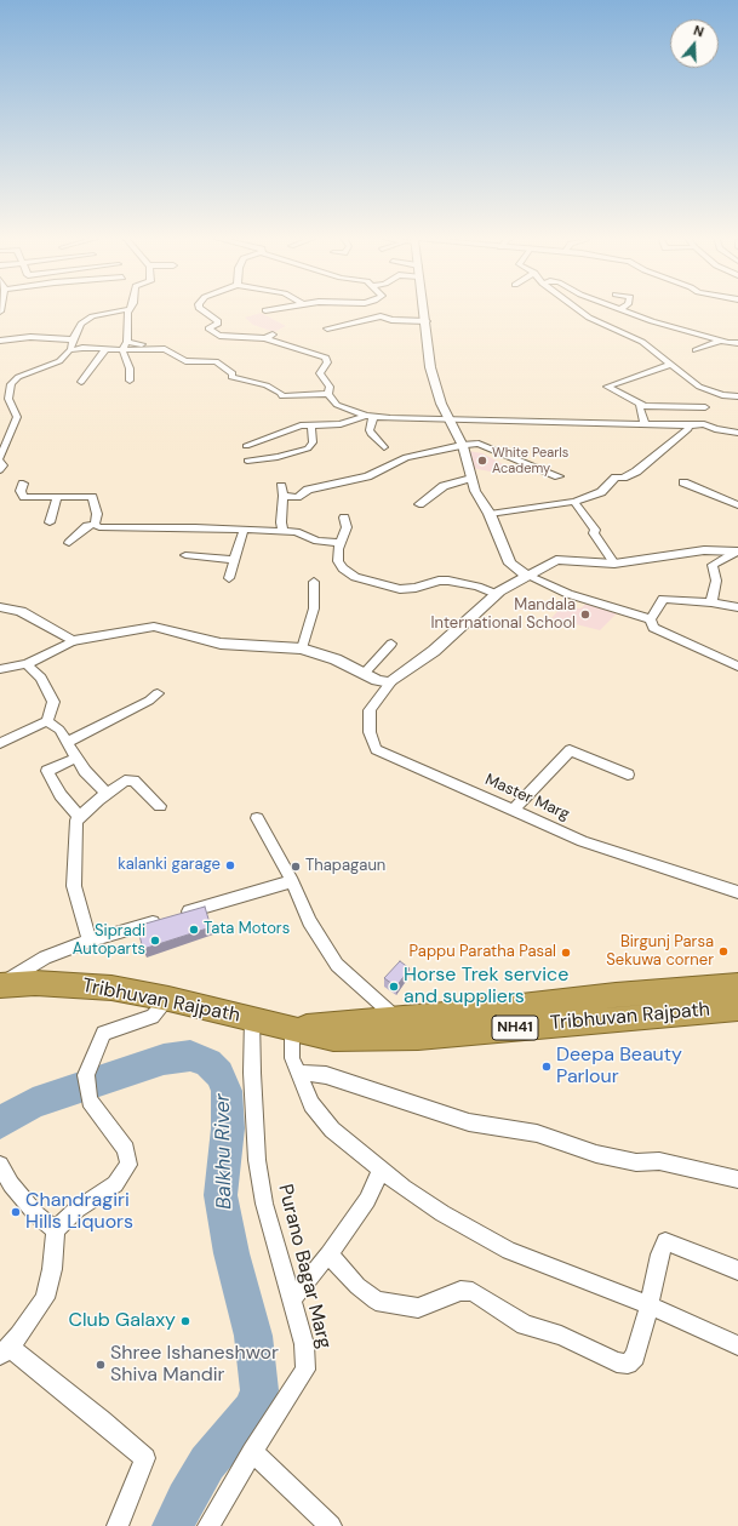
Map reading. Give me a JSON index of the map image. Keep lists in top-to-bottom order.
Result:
{
  "streets": {
    "highway": ["Tribhuvan Rajpath", "NH41"],
    "street": ["Master Marg", "Purano Bagar Marg"]
  },
  "crossings": [
    ["Tribhuvan Rajpath", "Purano Bagar Marg"]
  ],
  "water": ["Balkhu River"],
  "places": [
    "White Pearls Academy",
    "Mandala International School",
    "kalanki garage",
    "Thapagaun",
    "Tata Motors",
    "Sipradi Autoparts",
    "Birgunj Parsa Sekuwa corner",
    "Pappu Paratha Pasal",
    "Horse Trek service and suppliers",
    "Deepa Beauty Parlour",
    "Chandragiri Hills Liquors",
    "Club Galaxy",
    "Shree Ishaneshwor Shiva Mandir"
  ],
  "north": "top"
}
